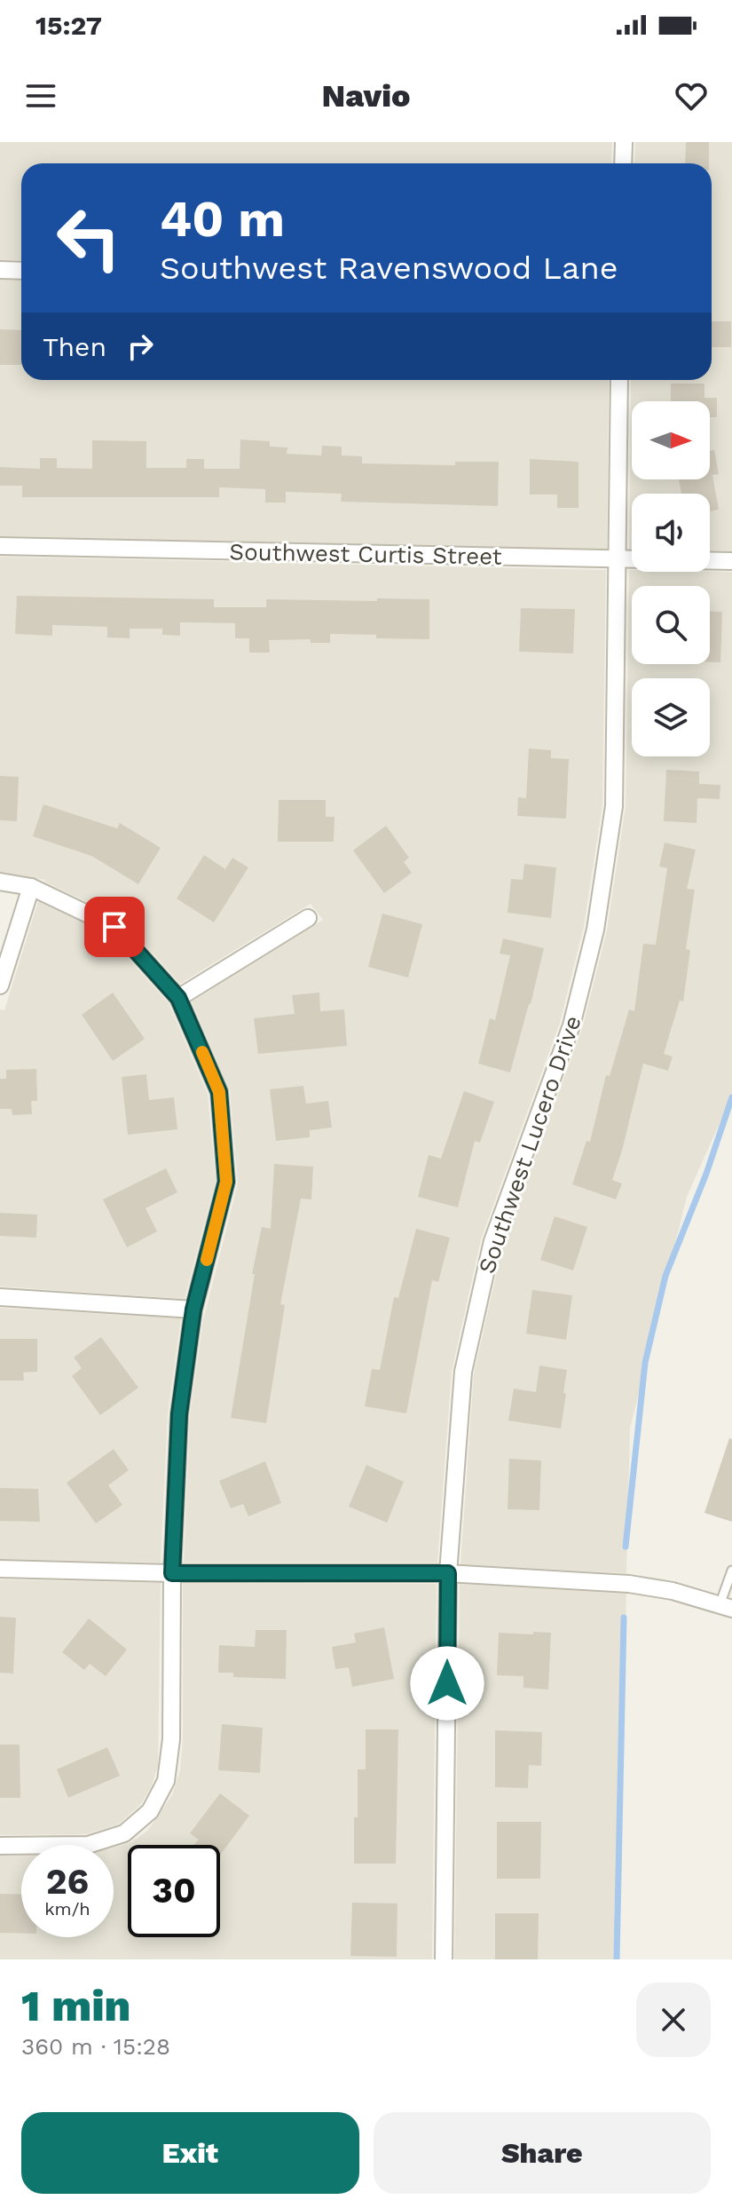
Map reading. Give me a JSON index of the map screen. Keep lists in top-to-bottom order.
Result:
{
  "streets": {
    "street": ["Southwest Curtis Street", "Southwest Lucero Drive"]
  },
  "crossings": [
    ["Southwest Curtis Street", "Southwest Lucero Drive"]
  ],
  "north": "right",
  "page": {
    "status": "15:27",
    "header": "Navio",
    "turn": ["40 m", "Southwest Ravenswood Lane"],
    "then": "Then",
    "speed": "26 km/h",
    "limit": "30",
    "heading": ["1 min", "360 m · 15:28"],
    "buttons": ["Exit", "Share"]
  }
}
